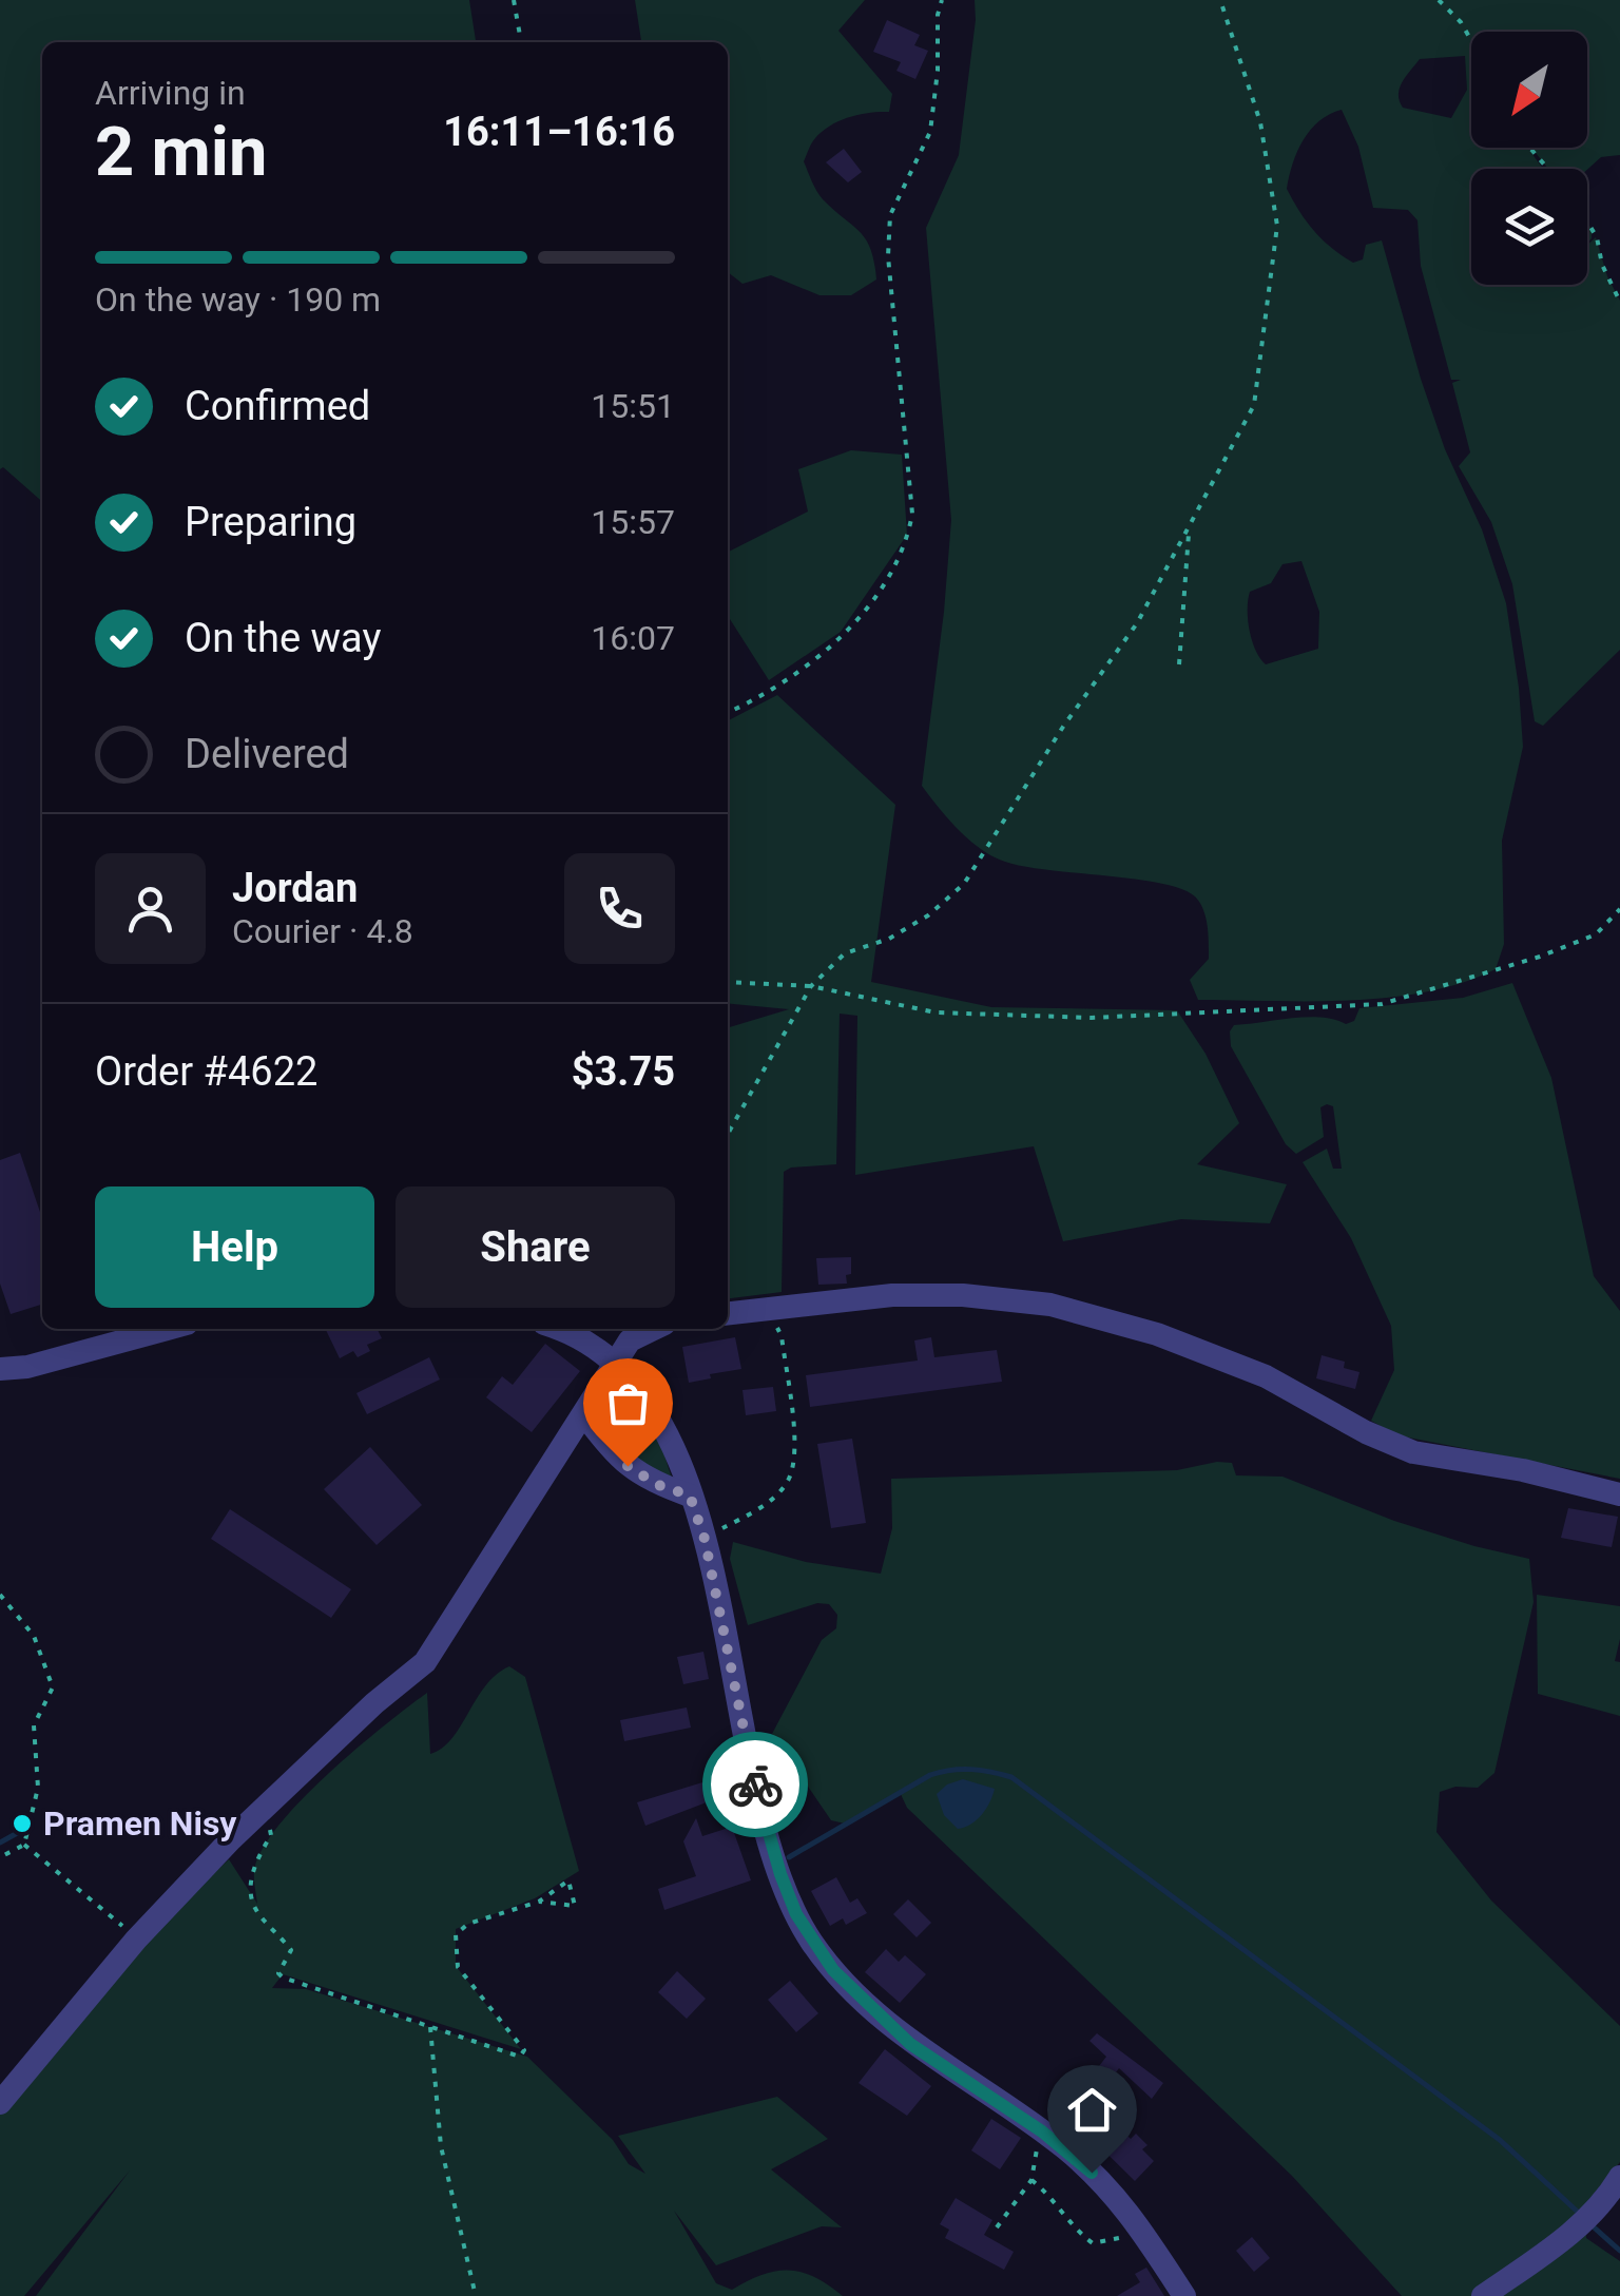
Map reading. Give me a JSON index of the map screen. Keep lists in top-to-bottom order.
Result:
{
  "places": ["Pramen Nisy"],
  "north": "bottom left",
  "page": {
    "heading": ["2 min", "Arriving in", "16:11–16:16"],
    "panel": [
      "Jordan",
      "Courier · 4.8",
      "Order #4622",
      "$3.75"
    ],
    "bar": "On the way · 190 m",
    "list": [
      ["Confirmed", "15:51"],
      ["Preparing", "15:57"],
      ["On the way", "16:07"],
      "Delivered"
    ],
    "buttons": ["Help", "Share"]
  }
}
